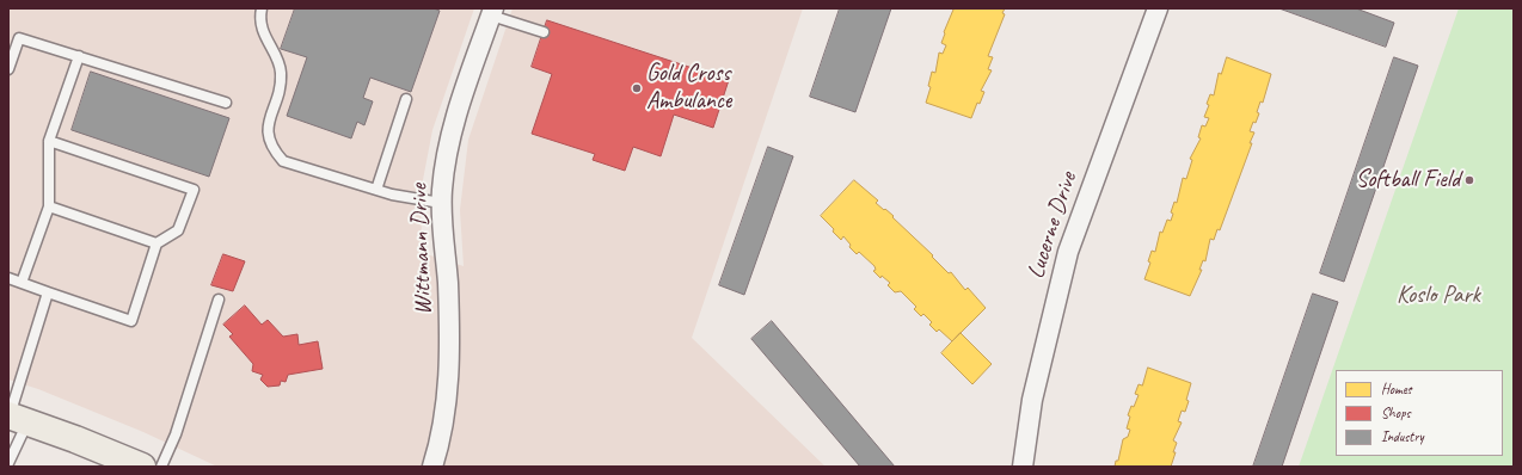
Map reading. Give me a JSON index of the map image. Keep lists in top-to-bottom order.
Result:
{
  "streets": {
    "street": ["Lucerne Drive", "Wittmann Drive"]
  },
  "parks": ["Koslo Park"],
  "places": ["Gold Cross Ambulance", "Softball Field"],
  "legend": ["Homes", "Shops", "Industry"]
}
